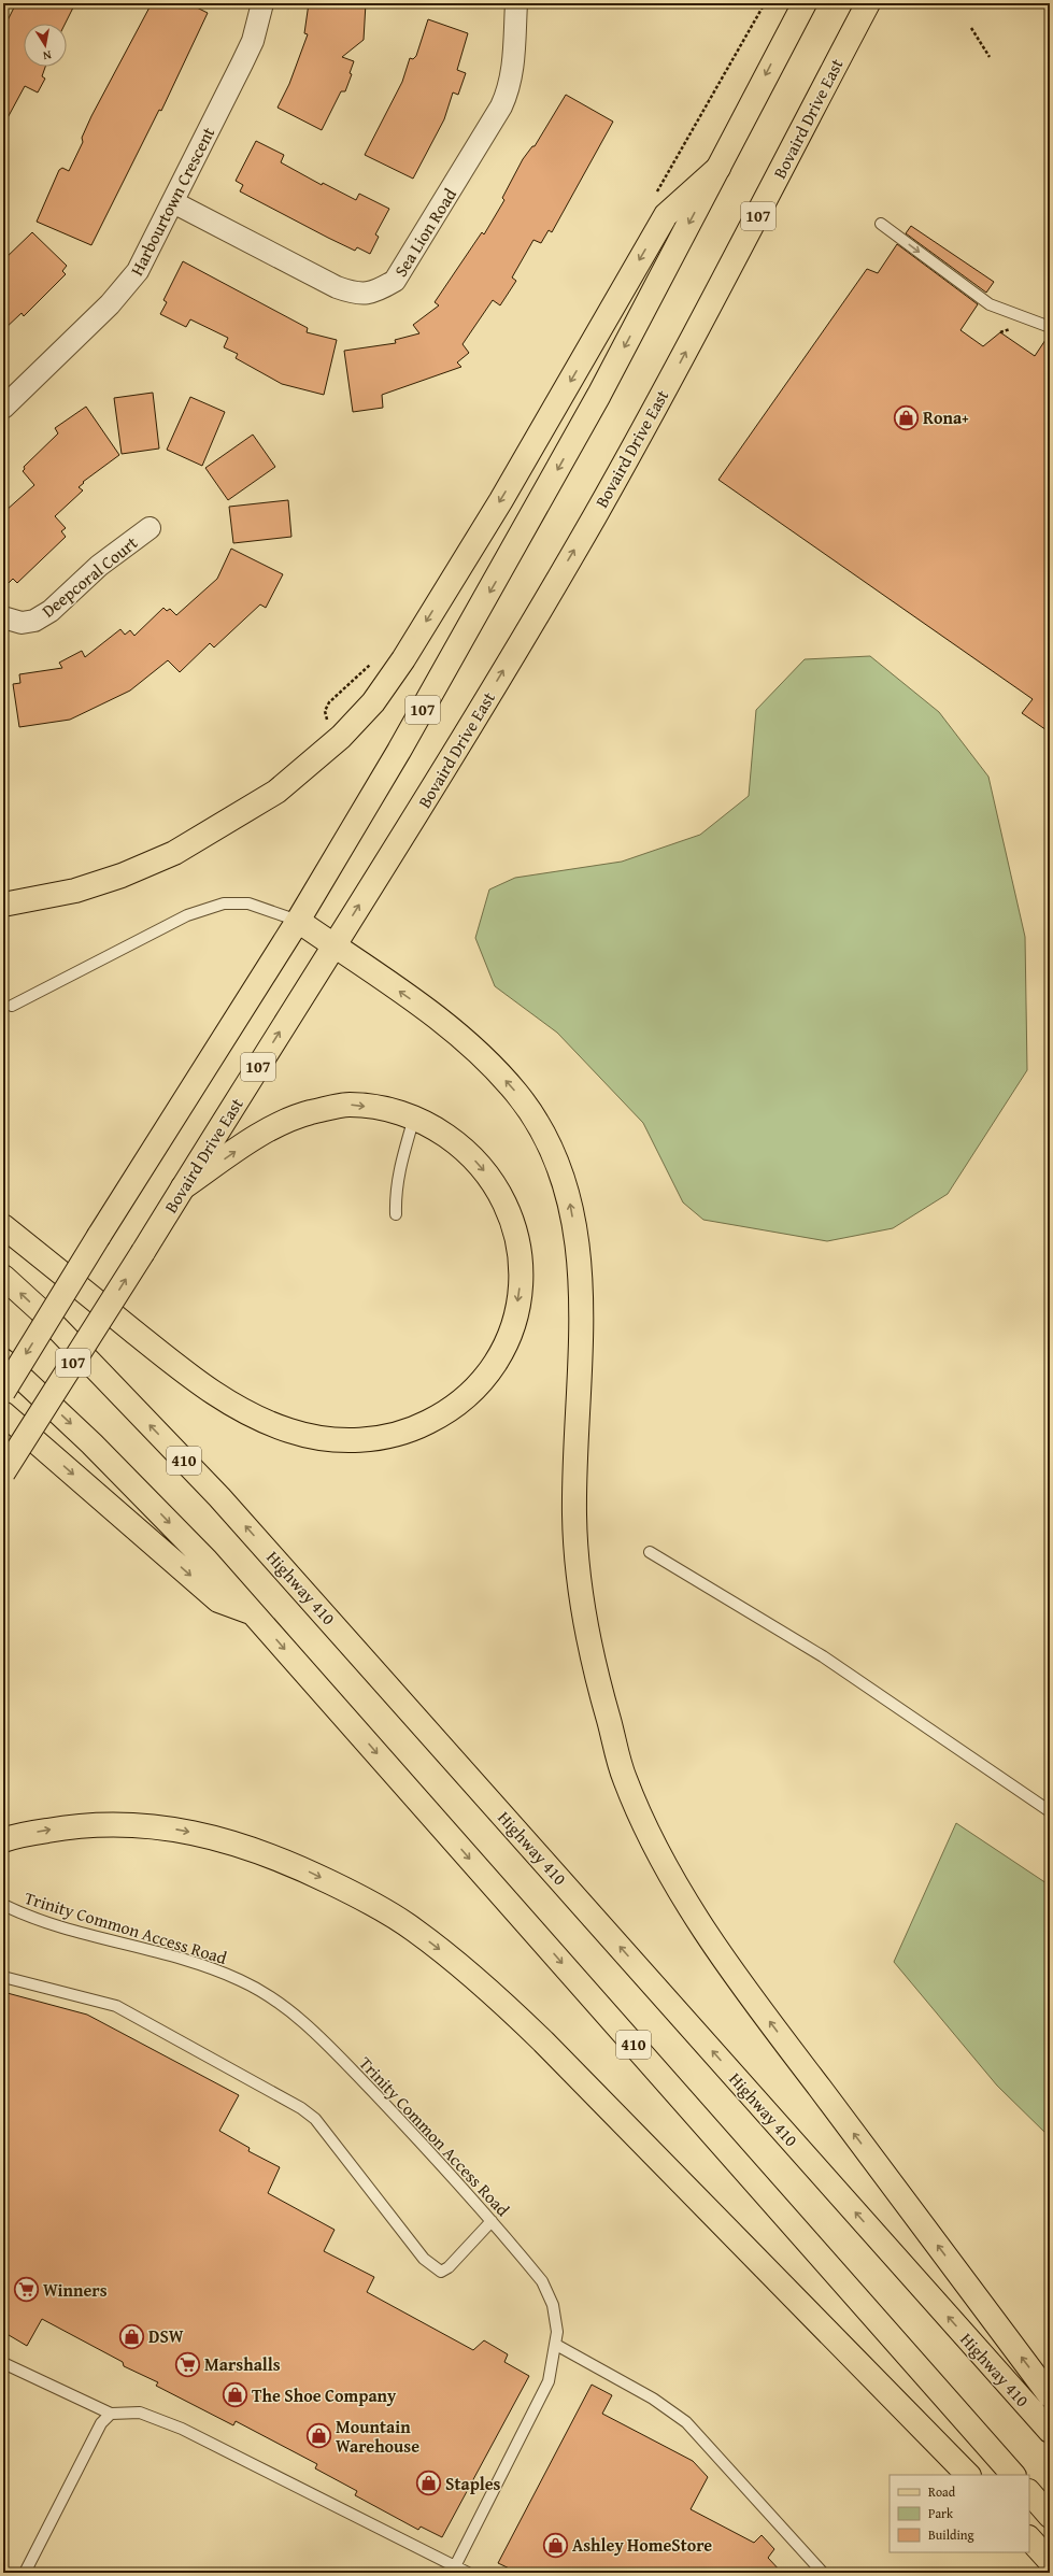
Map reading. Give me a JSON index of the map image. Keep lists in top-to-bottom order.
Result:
{
  "streets": {
    "main road": [
      "Bovaird Drive East",
      "107",
      "410",
      "Highway 410"
    ],
    "street": ["Harbourtown Crescent", "Sea Lion Road", "Deepcoral Court"],
    "lane": ["Trinity Common Access Road"]
  },
  "crossings": [
    ["Harbourtown Crescent", "Sea Lion Road"]
  ],
  "places": {
    "shop": [
      "Rona+",
      "DSW",
      "The Shoe Company",
      "Mountain Warehouse",
      "Staples",
      "Ashley HomeStore"
    ],
    "supermarket": ["Winners", "Marshalls"]
  },
  "legend": ["Road", "Park", "Building"],
  "north": "bottom"
}
